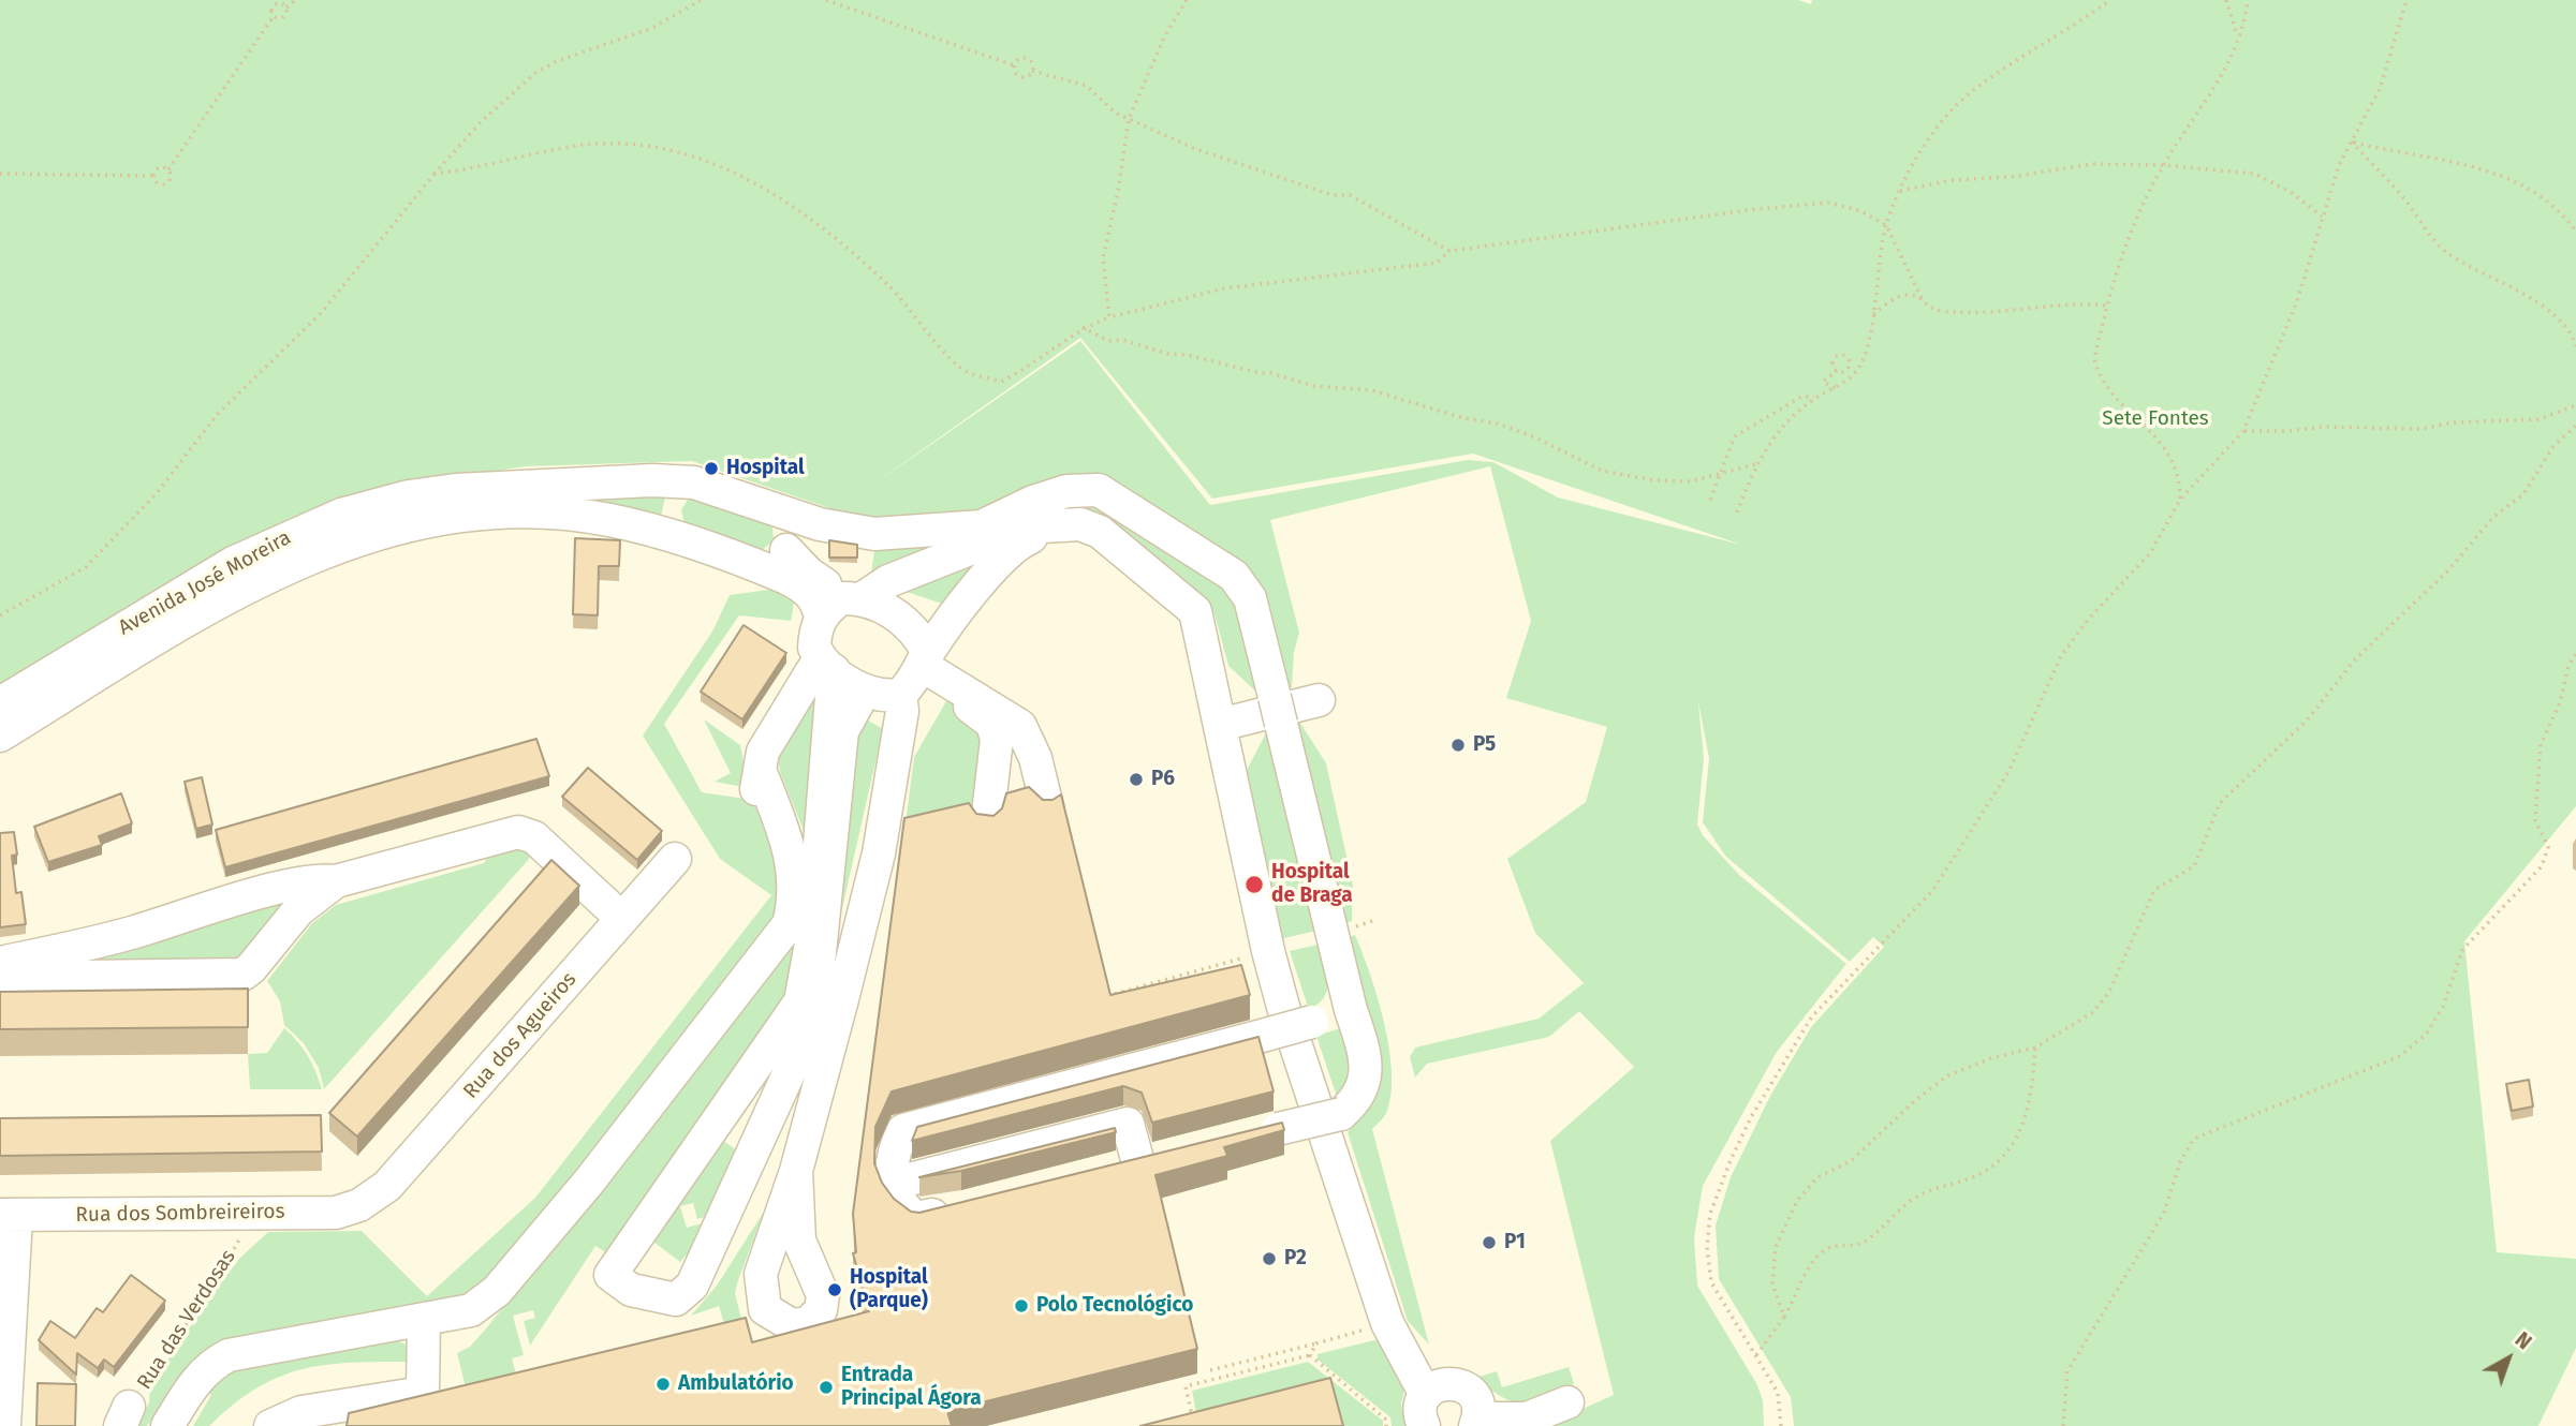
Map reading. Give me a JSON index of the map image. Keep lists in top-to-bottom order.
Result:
{
  "streets": {
    "street": ["Avenida José Moreira", "Rua dos Agueiros", "Rua dos Sombreireiros"],
    "path": ["Rua das Verdosas"]
  },
  "crossings": [
    ["Rua dos Agueiros", "Rua dos Sombreireiros"],
    ["Rua dos Sombreireiros", "Rua das Verdosas"]
  ],
  "parks": ["Sete Fontes"],
  "places": [
    "Hospital",
    "P5",
    "P6",
    "Hospital de Braga",
    "P1",
    "P2",
    "Hospital (Parque)",
    "Polo Tecnológico",
    "Ambulatório",
    "Entrada Principal Ágora"
  ],
  "north": "top right"
}
